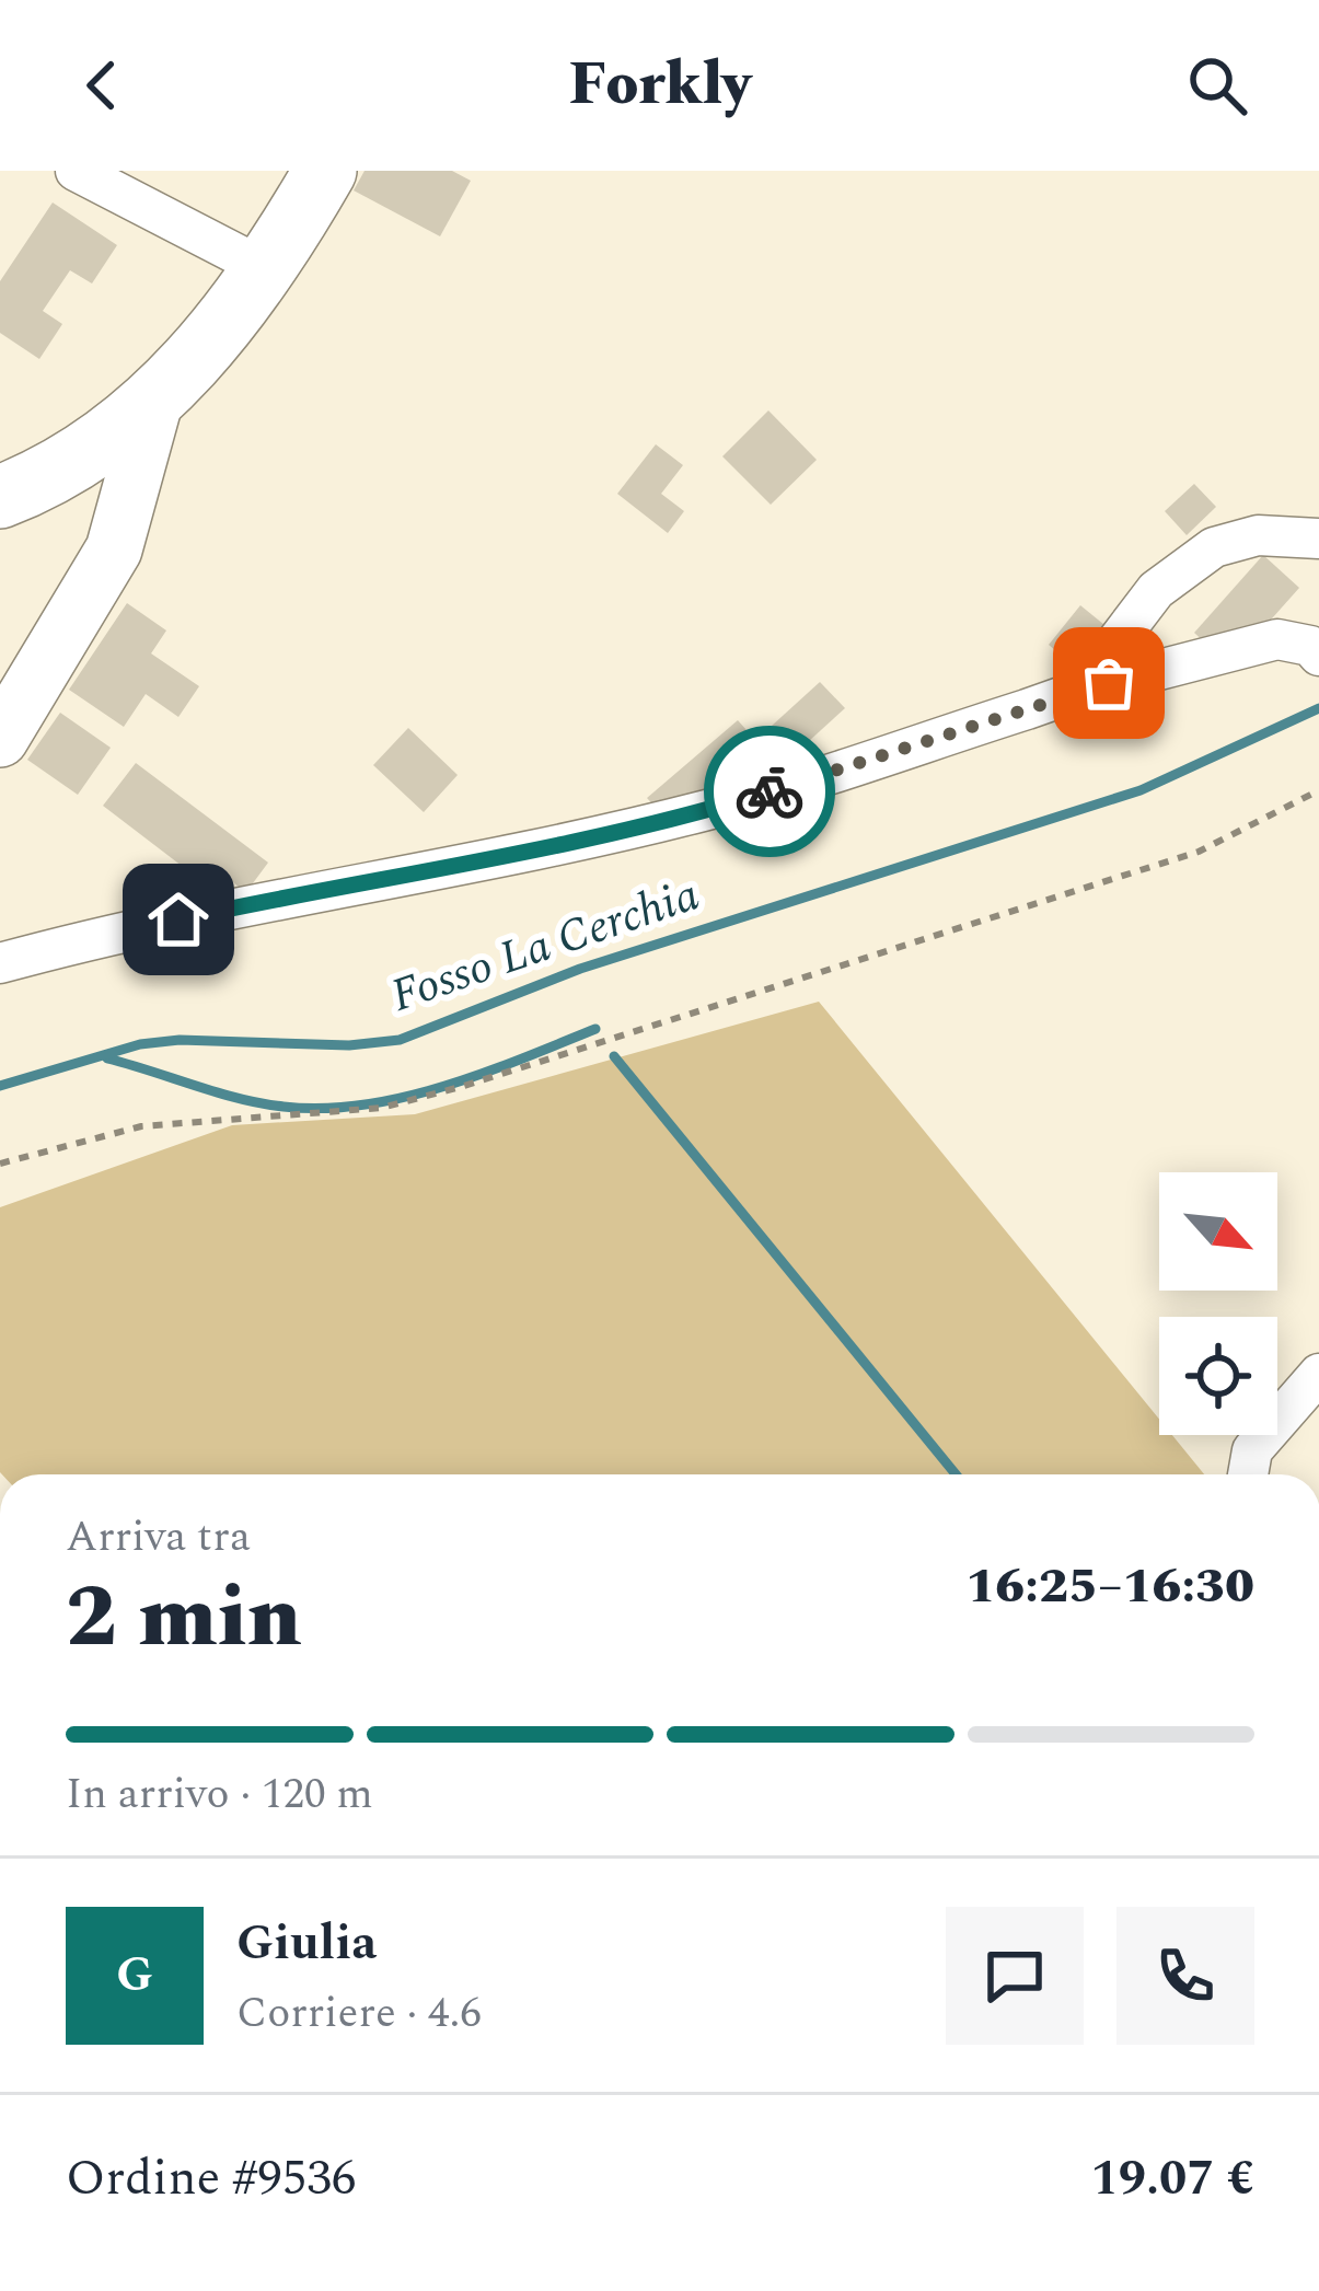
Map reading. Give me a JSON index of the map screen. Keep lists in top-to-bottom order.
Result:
{
  "water": ["Fosso La Cerchia"],
  "north": "bottom right",
  "page": {
    "header": "Forkly",
    "heading": ["2 min", "Arriva tra", "16:25–16:30"],
    "panel": [
      "Giulia",
      "Corriere · 4.6",
      "Ordine #9536",
      "19.07 €"
    ],
    "bar": "In arrivo · 120 m",
    "round": "G"
  }
}
